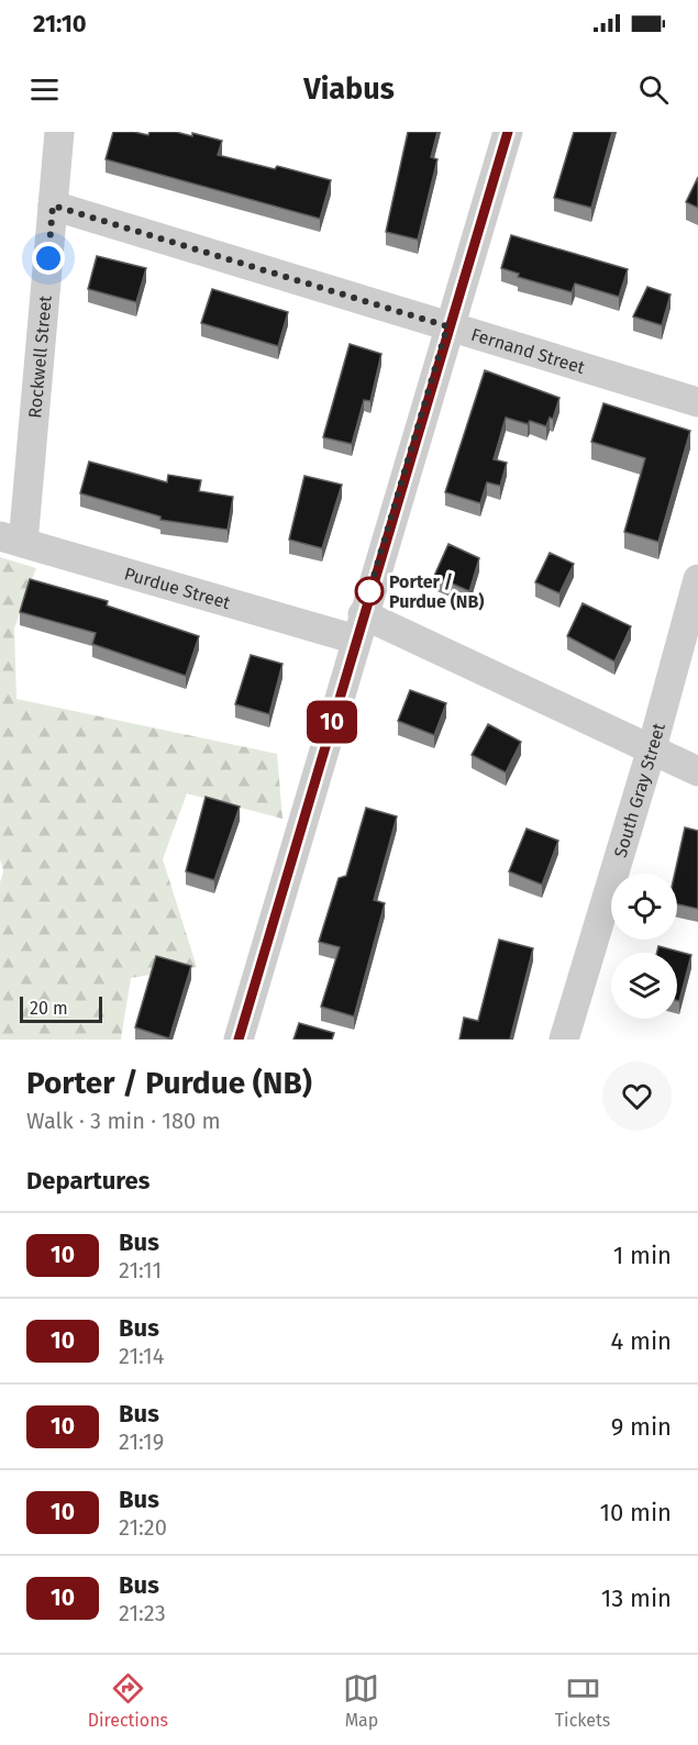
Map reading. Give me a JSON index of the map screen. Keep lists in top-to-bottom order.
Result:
{
  "streets": {
    "street": [
      "Fernand Street",
      "Rockwell Street",
      "Purdue Street",
      "South Gray Street"
    ]
  },
  "crossings": [
    ["Fernand Street", "Rockwell Street"],
    ["Rockwell Street", "Purdue Street"],
    ["Purdue Street", "South Gray Street"]
  ],
  "places": ["Porter / Purdue (NB)"],
  "lines": ["bus line 10"],
  "scale_bar": "20 m",
  "page": {
    "status": "21:10",
    "header": "Viabus",
    "on_map": "10",
    "scale": "20 m",
    "heading": [
      ["Porter / Purdue (NB)", "Walk · 3 min · 180 m"],
      "Departures"
    ],
    "list": [
      {
        "mark": "10",
        "name": "Bus",
        "note": "21:11",
        "value": "1 min"
      },
      {
        "mark": "10",
        "name": "Bus",
        "note": "21:14",
        "value": "4 min"
      },
      {
        "mark": "10",
        "name": "Bus",
        "note": "21:19",
        "value": "9 min"
      },
      {
        "mark": "10",
        "name": "Bus",
        "note": "21:20",
        "value": "10 min"
      },
      {
        "mark": "10",
        "name": "Bus",
        "note": "21:23",
        "value": "13 min"
      }
    ],
    "tabs": ["Directions", "Map", "Tickets"]
  }
}
